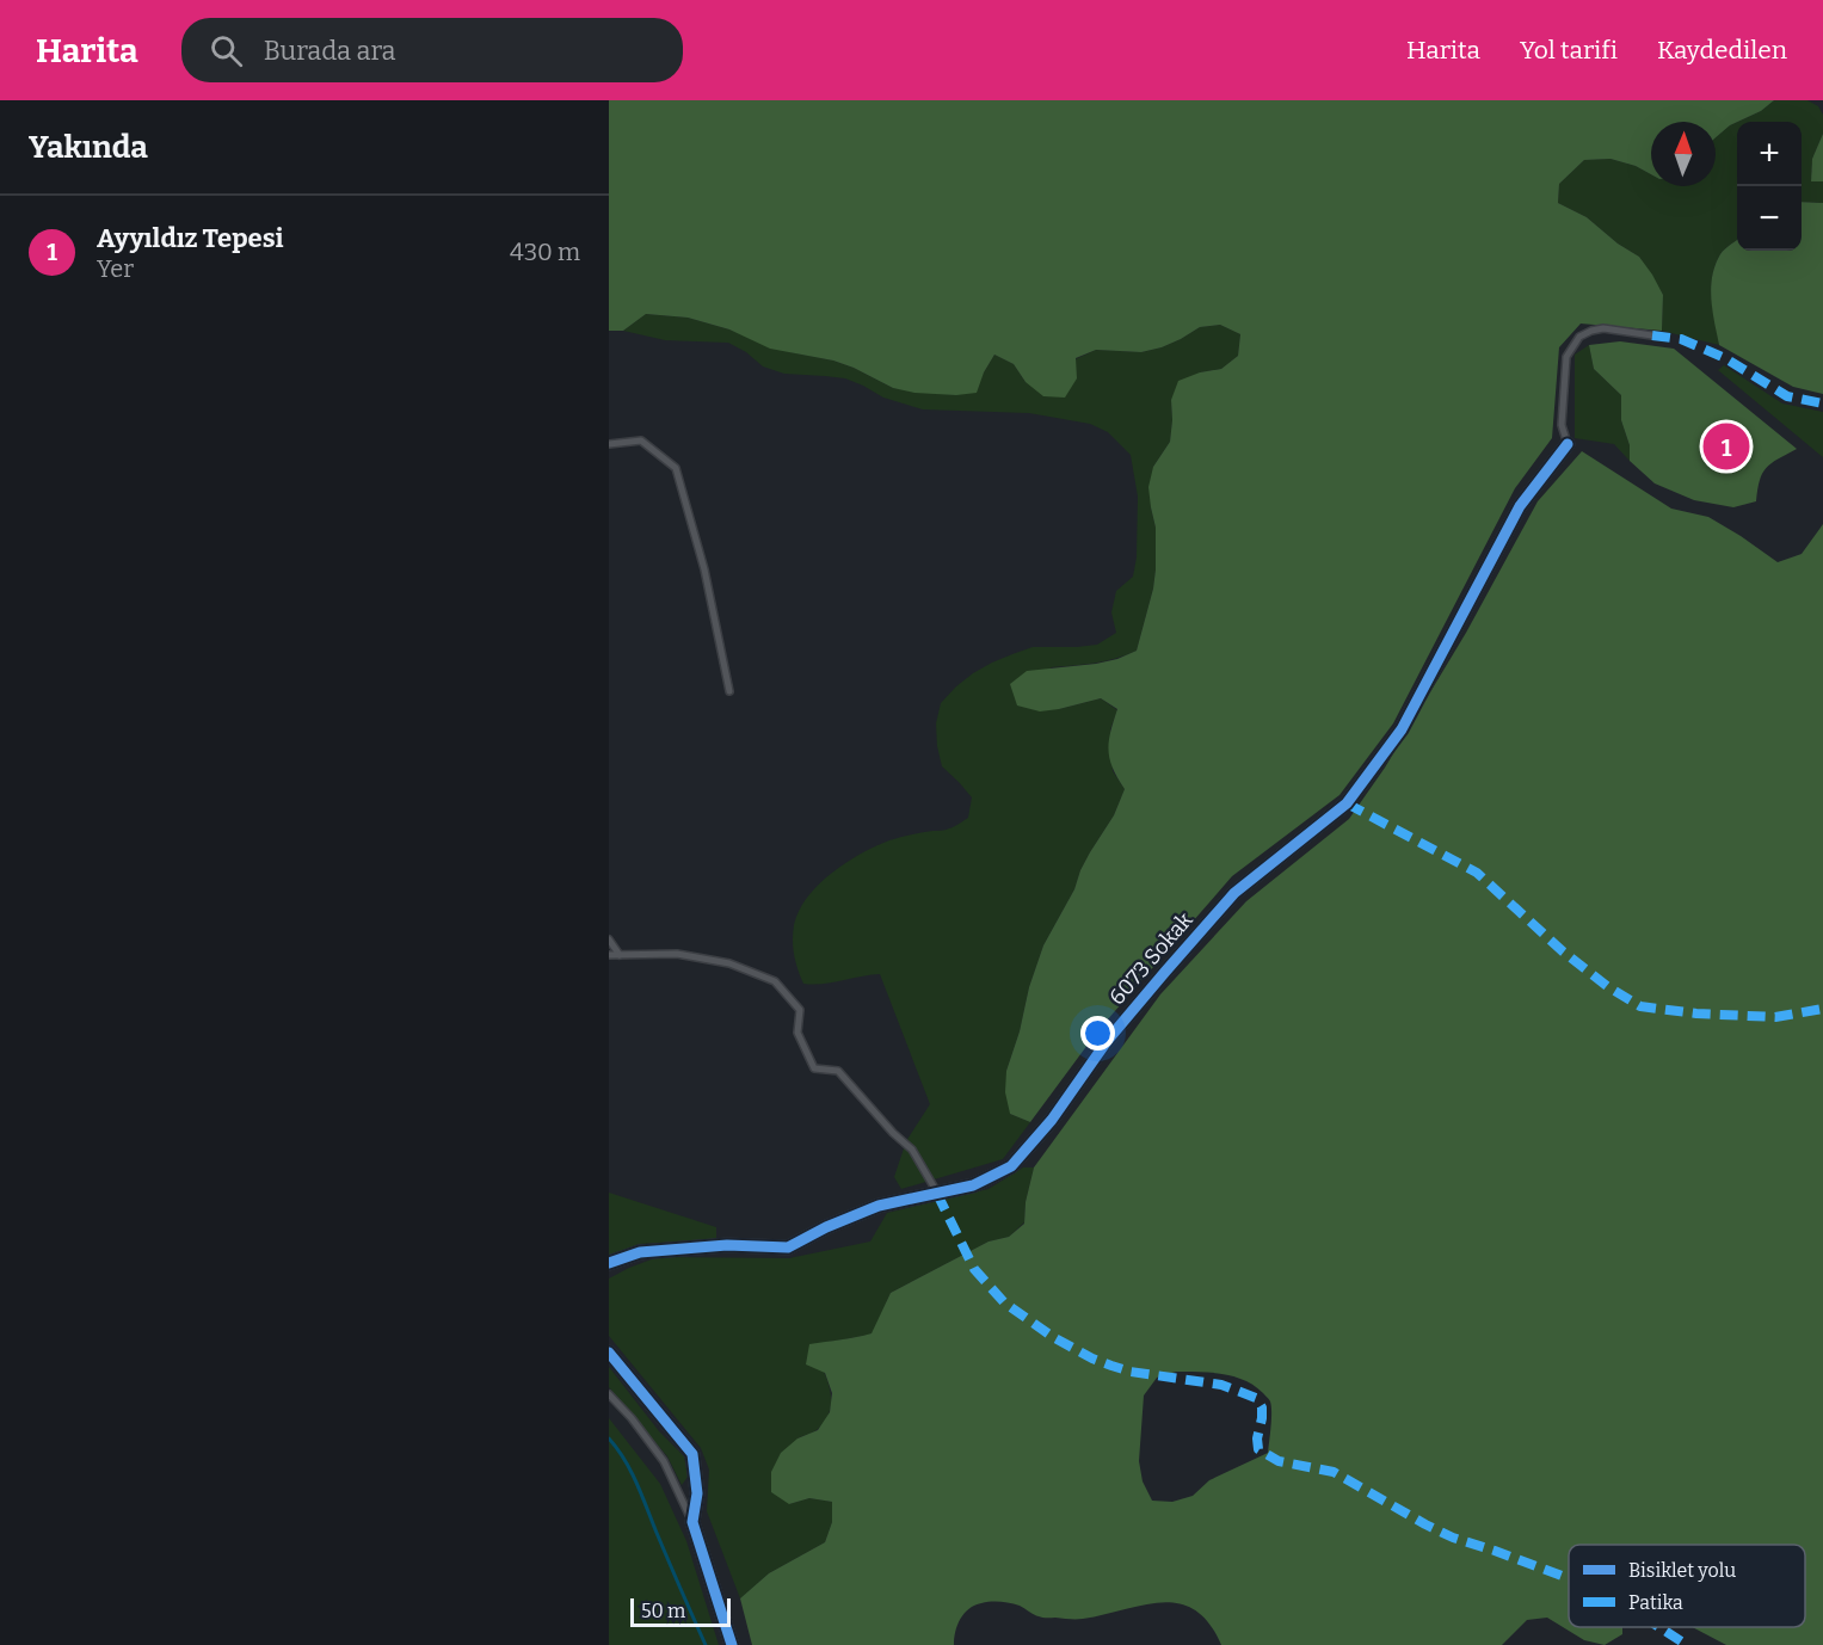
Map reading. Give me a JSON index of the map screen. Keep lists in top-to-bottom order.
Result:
{
  "streets": {
    "street": ["6073 Sokak"]
  },
  "legend": ["Bisiklet yolu", "Patika"],
  "scale_bar": "50 m",
  "north": "top",
  "page": {
    "header": "Harita",
    "search": "Burada ara",
    "nav": ["Harita", "Yol tarifi", "Kaydedilen"],
    "heading": "Yakında",
    "map_buttons": ["+", "−"],
    "list": [
      {
        "mark": "1",
        "name": "Ayyıldız Tepesi",
        "note": "Yer",
        "value": "430 m"
      }
    ],
    "pins": "1",
    "scale": "50 m"
  }
}
